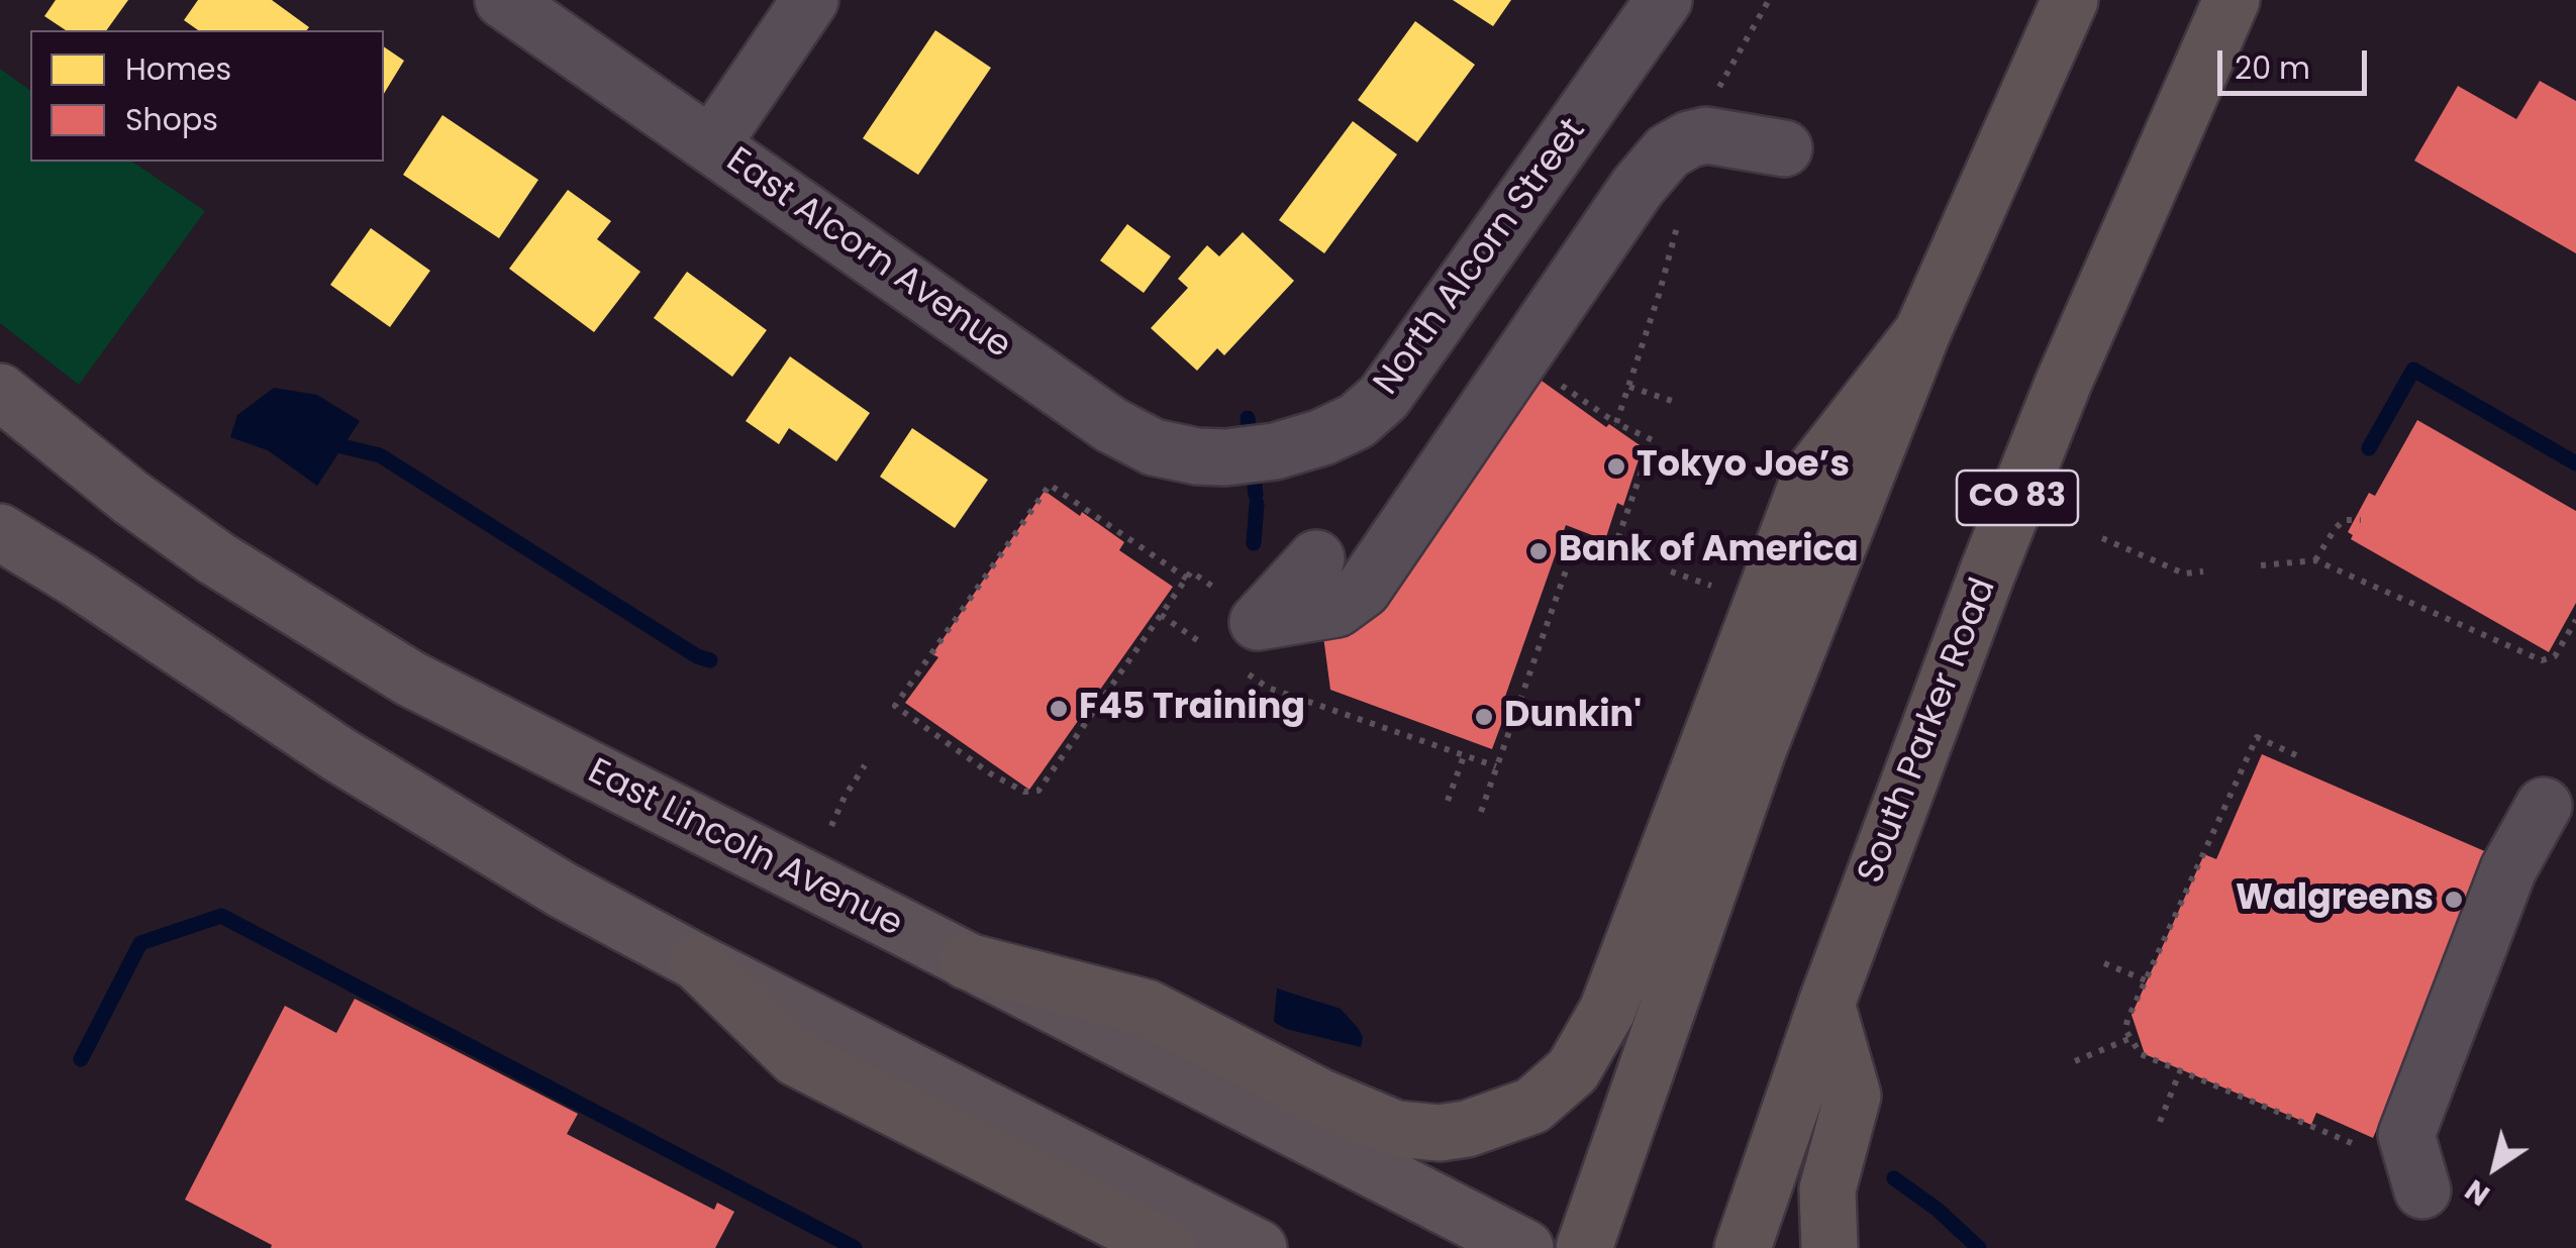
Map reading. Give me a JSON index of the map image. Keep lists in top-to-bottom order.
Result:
{
  "streets": {
    "highway": ["CO 83", "South Parker Road"],
    "main road": ["East Lincoln Avenue"],
    "street": ["East Alcorn Avenue", "North Alcorn Street"]
  },
  "crossings": [
    ["East Alcorn Avenue", "North Alcorn Street"]
  ],
  "places": [
    "Tokyo Joe’s",
    "Bank of America",
    "F45 Training",
    "Dunkin'",
    "Walgreens"
  ],
  "legend": ["Homes", "Shops"],
  "scale_bar": "20 m",
  "north": "bottom left"
}
